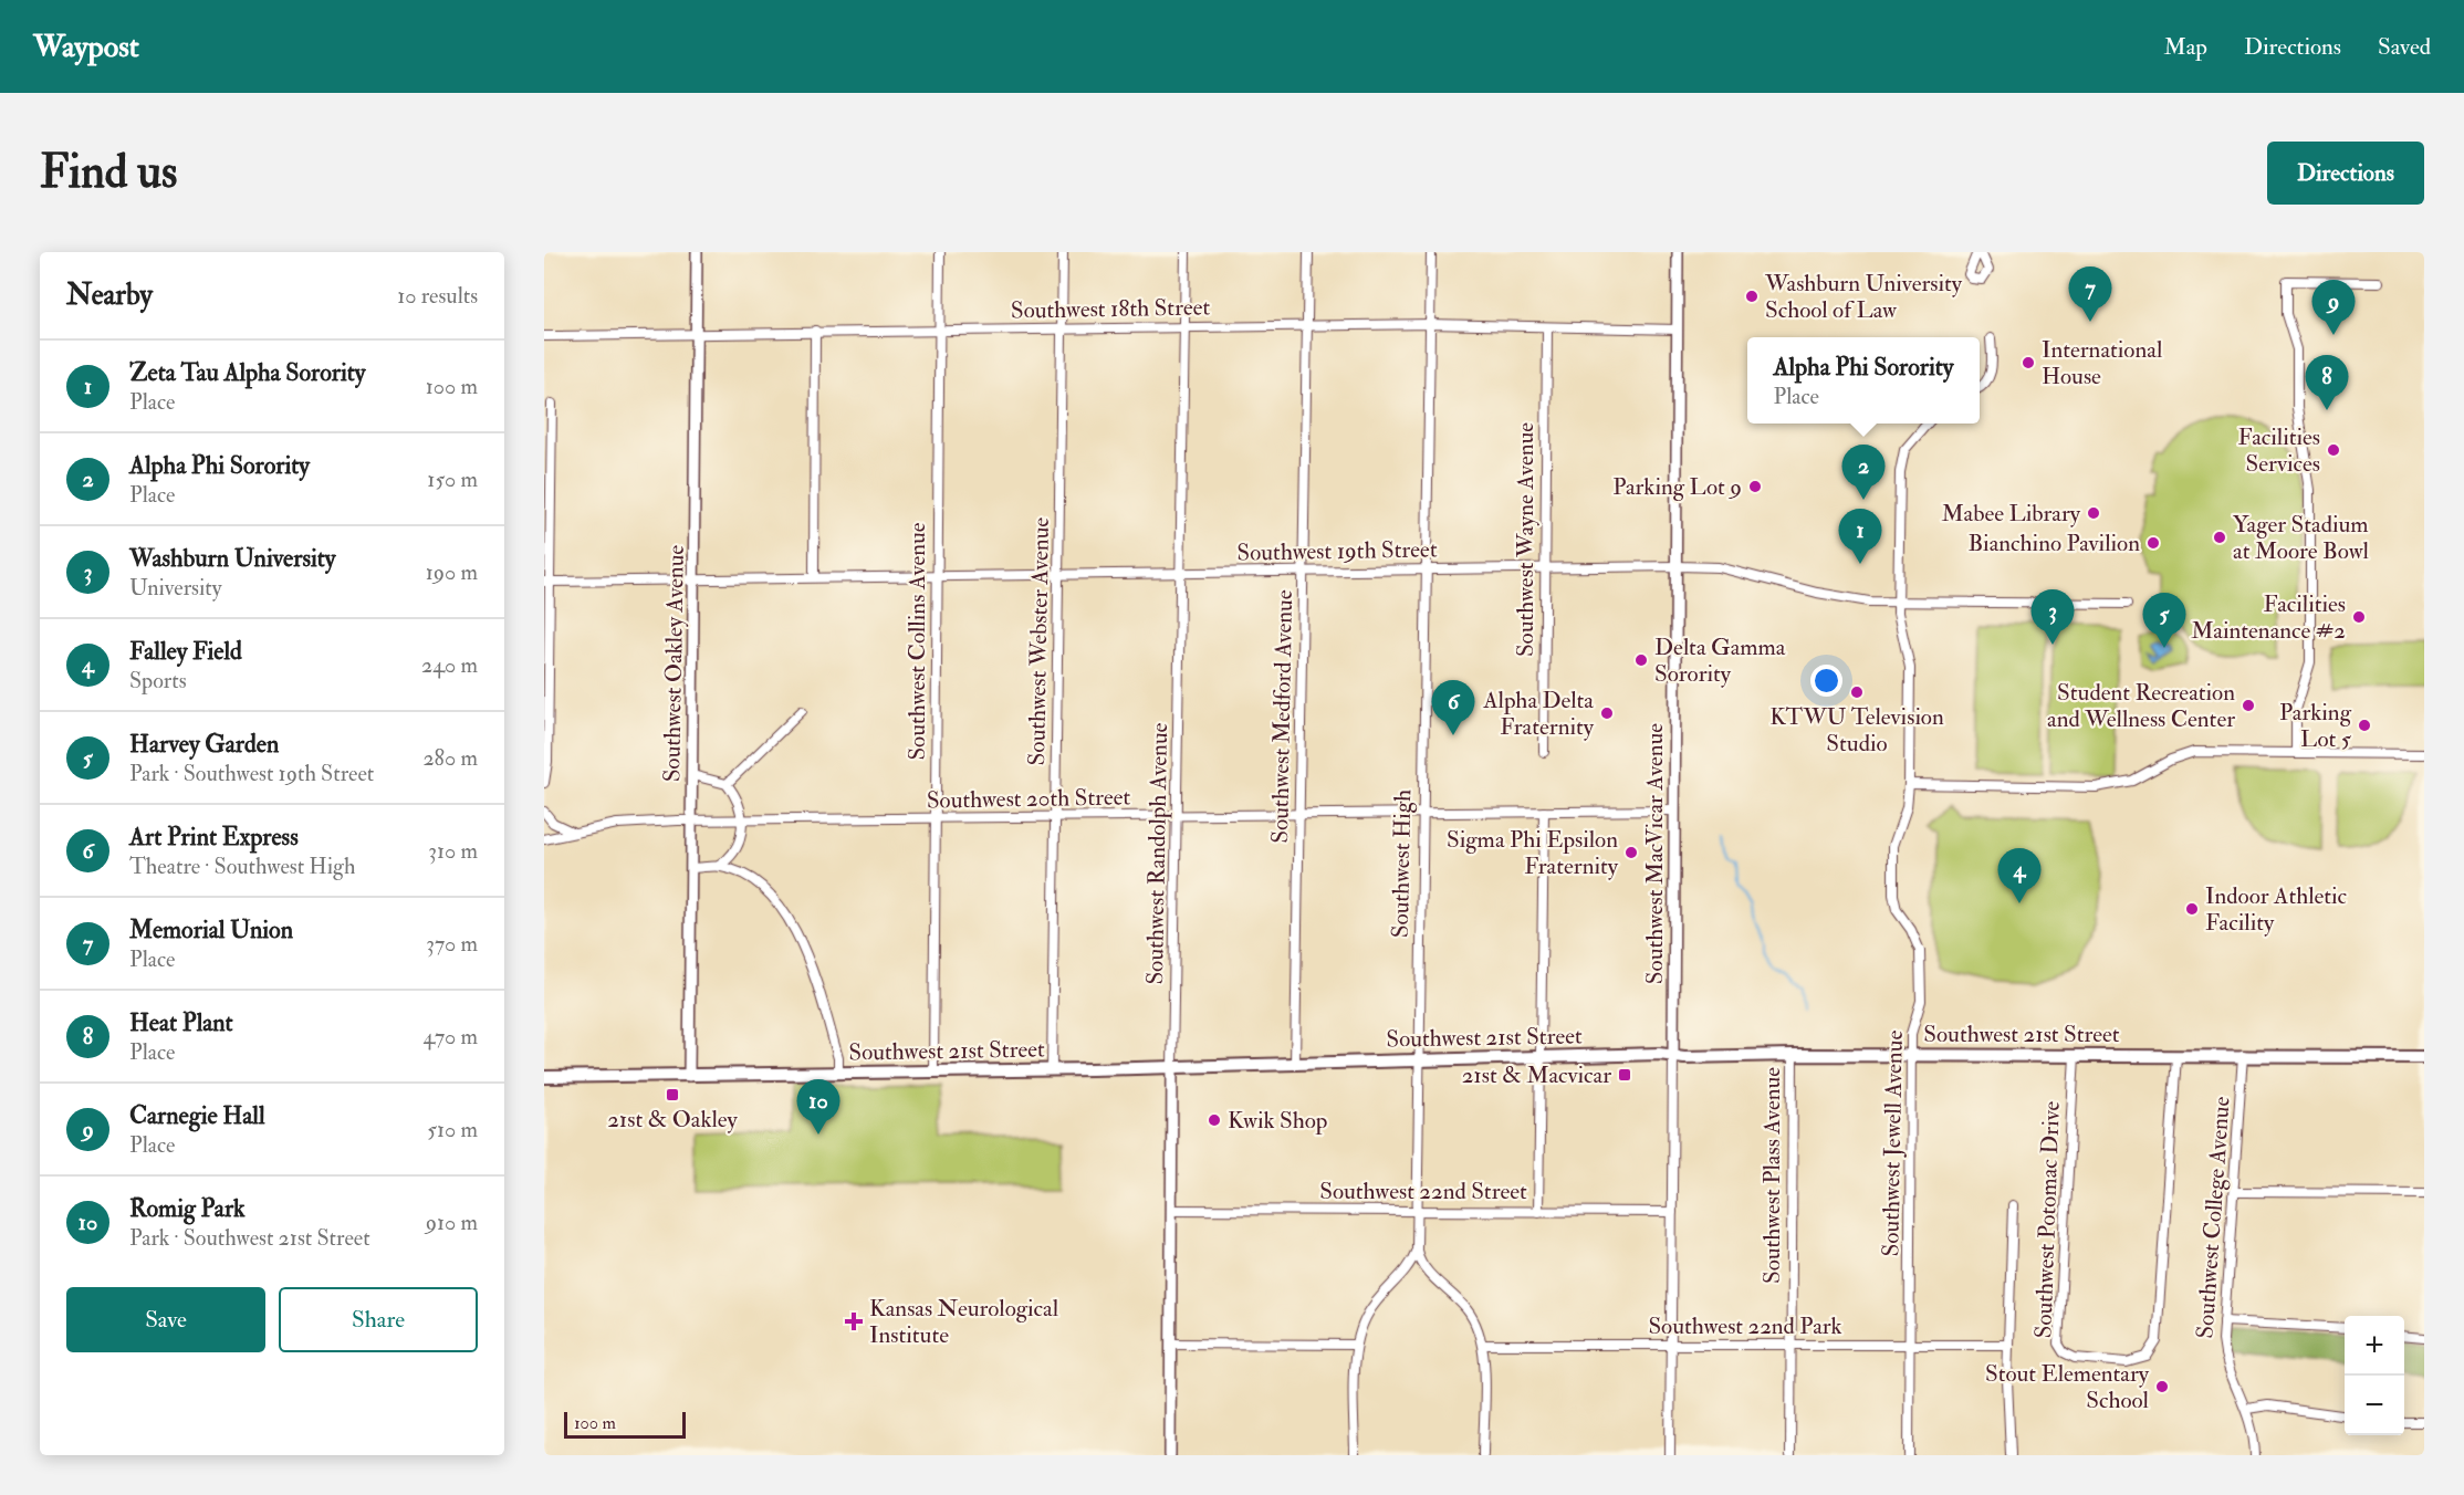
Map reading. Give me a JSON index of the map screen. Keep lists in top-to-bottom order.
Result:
{
  "streets": {
    "main road": ["Southwest 21st Street"],
    "street": [
      "Southwest 18th Street",
      "Southwest Wayne Avenue",
      "Southwest 19th Street",
      "Southwest Collins Avenue",
      "Southwest Webster Avenue",
      "Southwest Oakley Avenue",
      "Southwest Medford Avenue",
      "Southwest 20th Street",
      "Southwest Randolph Avenue",
      "Southwest MacVicar Avenue",
      "Southwest High",
      "Southwest Jewell Avenue",
      "Southwest Plass Avenue",
      "Southwest 22nd Street",
      "Southwest College Avenue",
      "Southwest Potomac Drive",
      "Southwest 22nd Park"
    ]
  },
  "crossings": [
    ["Southwest 18th Street", "Southwest Wayne Avenue"],
    ["Southwest 18th Street", "Southwest Collins Avenue"],
    ["Southwest 18th Street", "Southwest Webster Avenue"],
    ["Southwest 18th Street", "Southwest Oakley Avenue"],
    ["Southwest 18th Street", "Southwest Medford Avenue"],
    ["Southwest 18th Street", "Southwest Randolph Avenue"],
    ["Southwest 18th Street", "Southwest MacVicar Avenue"],
    ["Southwest 18th Street", "Southwest High"],
    ["Southwest Wayne Avenue", "Southwest 19th Street"],
    ["Southwest 19th Street", "Southwest Collins Avenue"],
    ["Southwest 19th Street", "Southwest Webster Avenue"],
    ["Southwest 19th Street", "Southwest Oakley Avenue"],
    ["Southwest 19th Street", "Southwest Medford Avenue"],
    ["Southwest 19th Street", "Southwest Randolph Avenue"],
    ["Southwest 19th Street", "Southwest MacVicar Avenue"],
    ["Southwest 19th Street", "Southwest High"],
    ["Southwest 19th Street", "Southwest Jewell Avenue"],
    ["Southwest Collins Avenue", "Southwest 20th Street"],
    ["Southwest Collins Avenue", "Southwest 21st Street"],
    ["Southwest Webster Avenue", "Southwest 20th Street"],
    ["Southwest Webster Avenue", "Southwest 21st Street"],
    ["Southwest Oakley Avenue", "Southwest 20th Street"],
    ["Southwest Oakley Avenue", "Southwest 21st Street"],
    ["Southwest Medford Avenue", "Southwest 20th Street"],
    ["Southwest Medford Avenue", "Southwest 21st Street"],
    ["Southwest 20th Street", "Southwest Randolph Avenue"],
    ["Southwest 20th Street", "Southwest MacVicar Avenue"],
    ["Southwest 20th Street", "Southwest High"],
    ["Southwest Randolph Avenue", "Southwest 21st Street"],
    ["Southwest Randolph Avenue", "Southwest 22nd Street"],
    ["Southwest MacVicar Avenue", "Southwest 21st Street"],
    ["Southwest MacVicar Avenue", "Southwest 22nd Street"],
    ["Southwest MacVicar Avenue", "Southwest 22nd Park"],
    ["Southwest High", "Southwest 21st Street"],
    ["Southwest High", "Southwest 22nd Street"],
    ["Southwest 21st Street", "Southwest Jewell Avenue"],
    ["Southwest 21st Street", "Southwest Plass Avenue"],
    ["Southwest 21st Street", "Southwest College Avenue"],
    ["Southwest 21st Street", "Southwest Potomac Drive"],
    ["Southwest Jewell Avenue", "Southwest 22nd Park"],
    ["Southwest Plass Avenue", "Southwest 22nd Park"]
  ],
  "places": {
    "other": [
      "Washburn University School of Law",
      "International House",
      "Facilities Services",
      "Parking Lot 9",
      "Mabee Library",
      "Yager Stadium at Moore Bowl",
      "Bianchino Pavilion",
      "Facilities Maintenance #2",
      "Delta Gamma Sorority",
      "KTWU Television Studio",
      "Student Recreation and Wellness Center",
      "Alpha Delta Fraternity",
      "Parking Lot 5",
      "Sigma Phi Epsilon Fraternity",
      "Indoor Athletic Facility",
      "Kwik Shop",
      "Stout Elementary School"
    ],
    "transit": ["21st & Macvicar", "21st & Oakley"],
    "health": ["Kansas Neurological Institute"]
  },
  "scale_bar": "100 m",
  "page": {
    "header": "Waypost",
    "nav": ["Map", "Directions", "Saved"],
    "buttons": [
      "Directions",
      ["Save", "Share"]
    ],
    "title": "Find us",
    "heading": ["Nearby", "10 results"],
    "pins": [
      "7",
      "9",
      "8",
      "2",
      "1",
      "3",
      "5",
      "6",
      "4",
      "10"
    ],
    "popup": ["Alpha Phi Sorority", "Place"],
    "list": [
      {
        "mark": "1",
        "name": "Zeta Tau Alpha Sorority",
        "note": "Place",
        "value": "100 m"
      },
      {
        "mark": "2",
        "name": "Alpha Phi Sorority",
        "note": "Place",
        "value": "150 m"
      },
      {
        "mark": "3",
        "name": "Washburn University",
        "note": "University",
        "value": "190 m"
      },
      {
        "mark": "4",
        "name": "Falley Field",
        "note": "Sports",
        "value": "240 m"
      },
      {
        "mark": "5",
        "name": "Harvey Garden",
        "note": "Park · Southwest 19th Street",
        "value": "280 m"
      },
      {
        "mark": "6",
        "name": "Art Print Express",
        "note": "Theatre · Southwest High",
        "value": "310 m"
      },
      {
        "mark": "7",
        "name": "Memorial Union",
        "note": "Place",
        "value": "370 m"
      },
      {
        "mark": "8",
        "name": "Heat Plant",
        "note": "Place",
        "value": "470 m"
      },
      {
        "mark": "9",
        "name": "Carnegie Hall",
        "note": "Place",
        "value": "510 m"
      },
      {
        "mark": "10",
        "name": "Romig Park",
        "note": "Park · Southwest 21st Street",
        "value": "910 m"
      }
    ],
    "map_buttons": ["+", "−"],
    "scale": "100 m"
  }
}
